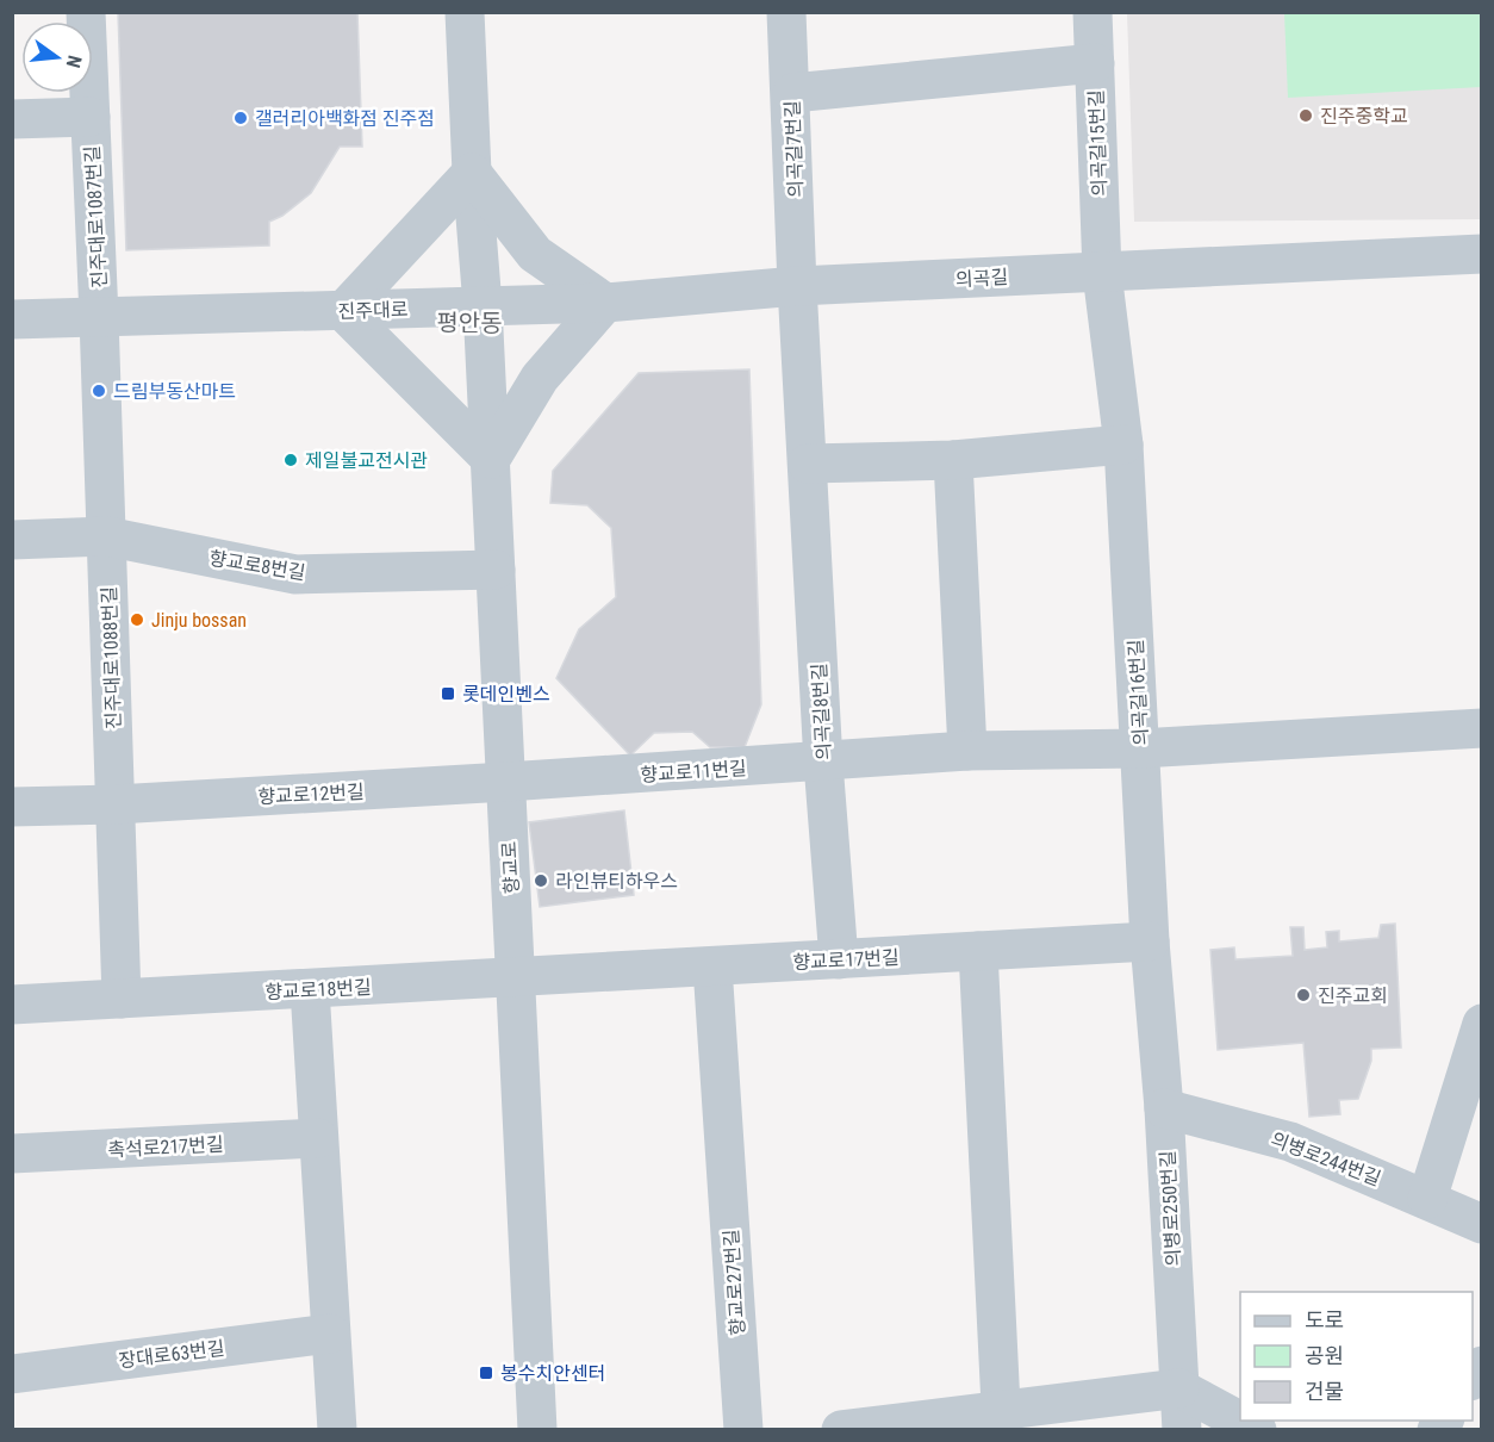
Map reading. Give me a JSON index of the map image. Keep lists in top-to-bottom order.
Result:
{
  "streets": {
    "street": [
      "의곡길15번길",
      "의곡길7번길",
      "진주대로1087번길",
      "의곡길",
      "진주대로",
      "향교로8번길",
      "진주대로1088번길",
      "의곡길16번길",
      "의곡길8번길",
      "향교로11번길",
      "향교로12번길",
      "향교로",
      "향교로17번길",
      "향교로18번길",
      "촉석로217번길",
      "의병로244번길",
      "의병로250번길",
      "향교로27번길",
      "장대로63번길"
    ]
  },
  "crossings": [
    ["의곡길15번길", "의곡길"],
    ["의곡길15번길", "의곡길16번길"],
    ["의곡길7번길", "의곡길"],
    ["의곡길7번길", "의곡길8번길"],
    ["진주대로1087번길", "진주대로"],
    ["진주대로1087번길", "진주대로1088번길"],
    ["의곡길", "진주대로"],
    ["의곡길", "의곡길16번길"],
    ["의곡길", "의곡길8번길"],
    ["의곡길", "향교로"],
    ["진주대로", "진주대로1088번길"],
    ["진주대로", "향교로"],
    ["향교로8번길", "진주대로1088번길"],
    ["향교로8번길", "향교로"],
    ["진주대로1088번길", "향교로12번길"],
    ["진주대로1088번길", "향교로18번길"],
    ["의곡길16번길", "향교로11번길"],
    ["의곡길16번길", "향교로17번길"],
    ["의곡길16번길", "의병로250번길"],
    ["의곡길8번길", "향교로11번길"],
    ["의곡길8번길", "향교로17번길"],
    ["향교로11번길", "향교로12번길"],
    ["향교로11번길", "향교로"],
    ["향교로12번길", "향교로"],
    ["향교로", "향교로17번길"],
    ["향교로", "향교로18번길"],
    ["향교로17번길", "향교로18번길"],
    ["향교로17번길", "의병로250번길"],
    ["향교로17번길", "향교로27번길"],
    ["의병로244번길", "의병로250번길"]
  ],
  "districts": ["평안동"],
  "places": {
    "other": [
      "진주중학교",
      "갤러리아백화점 진주점",
      "드림부동산마트",
      "제일불교전시관",
      "Jinju bossan",
      "라인뷰티하우스",
      "진주교회"
    ],
    "transit": ["롯데인벤스", "봉수치안센터"]
  },
  "legend": ["도로", "공원", "건물"],
  "north": "right"
}
